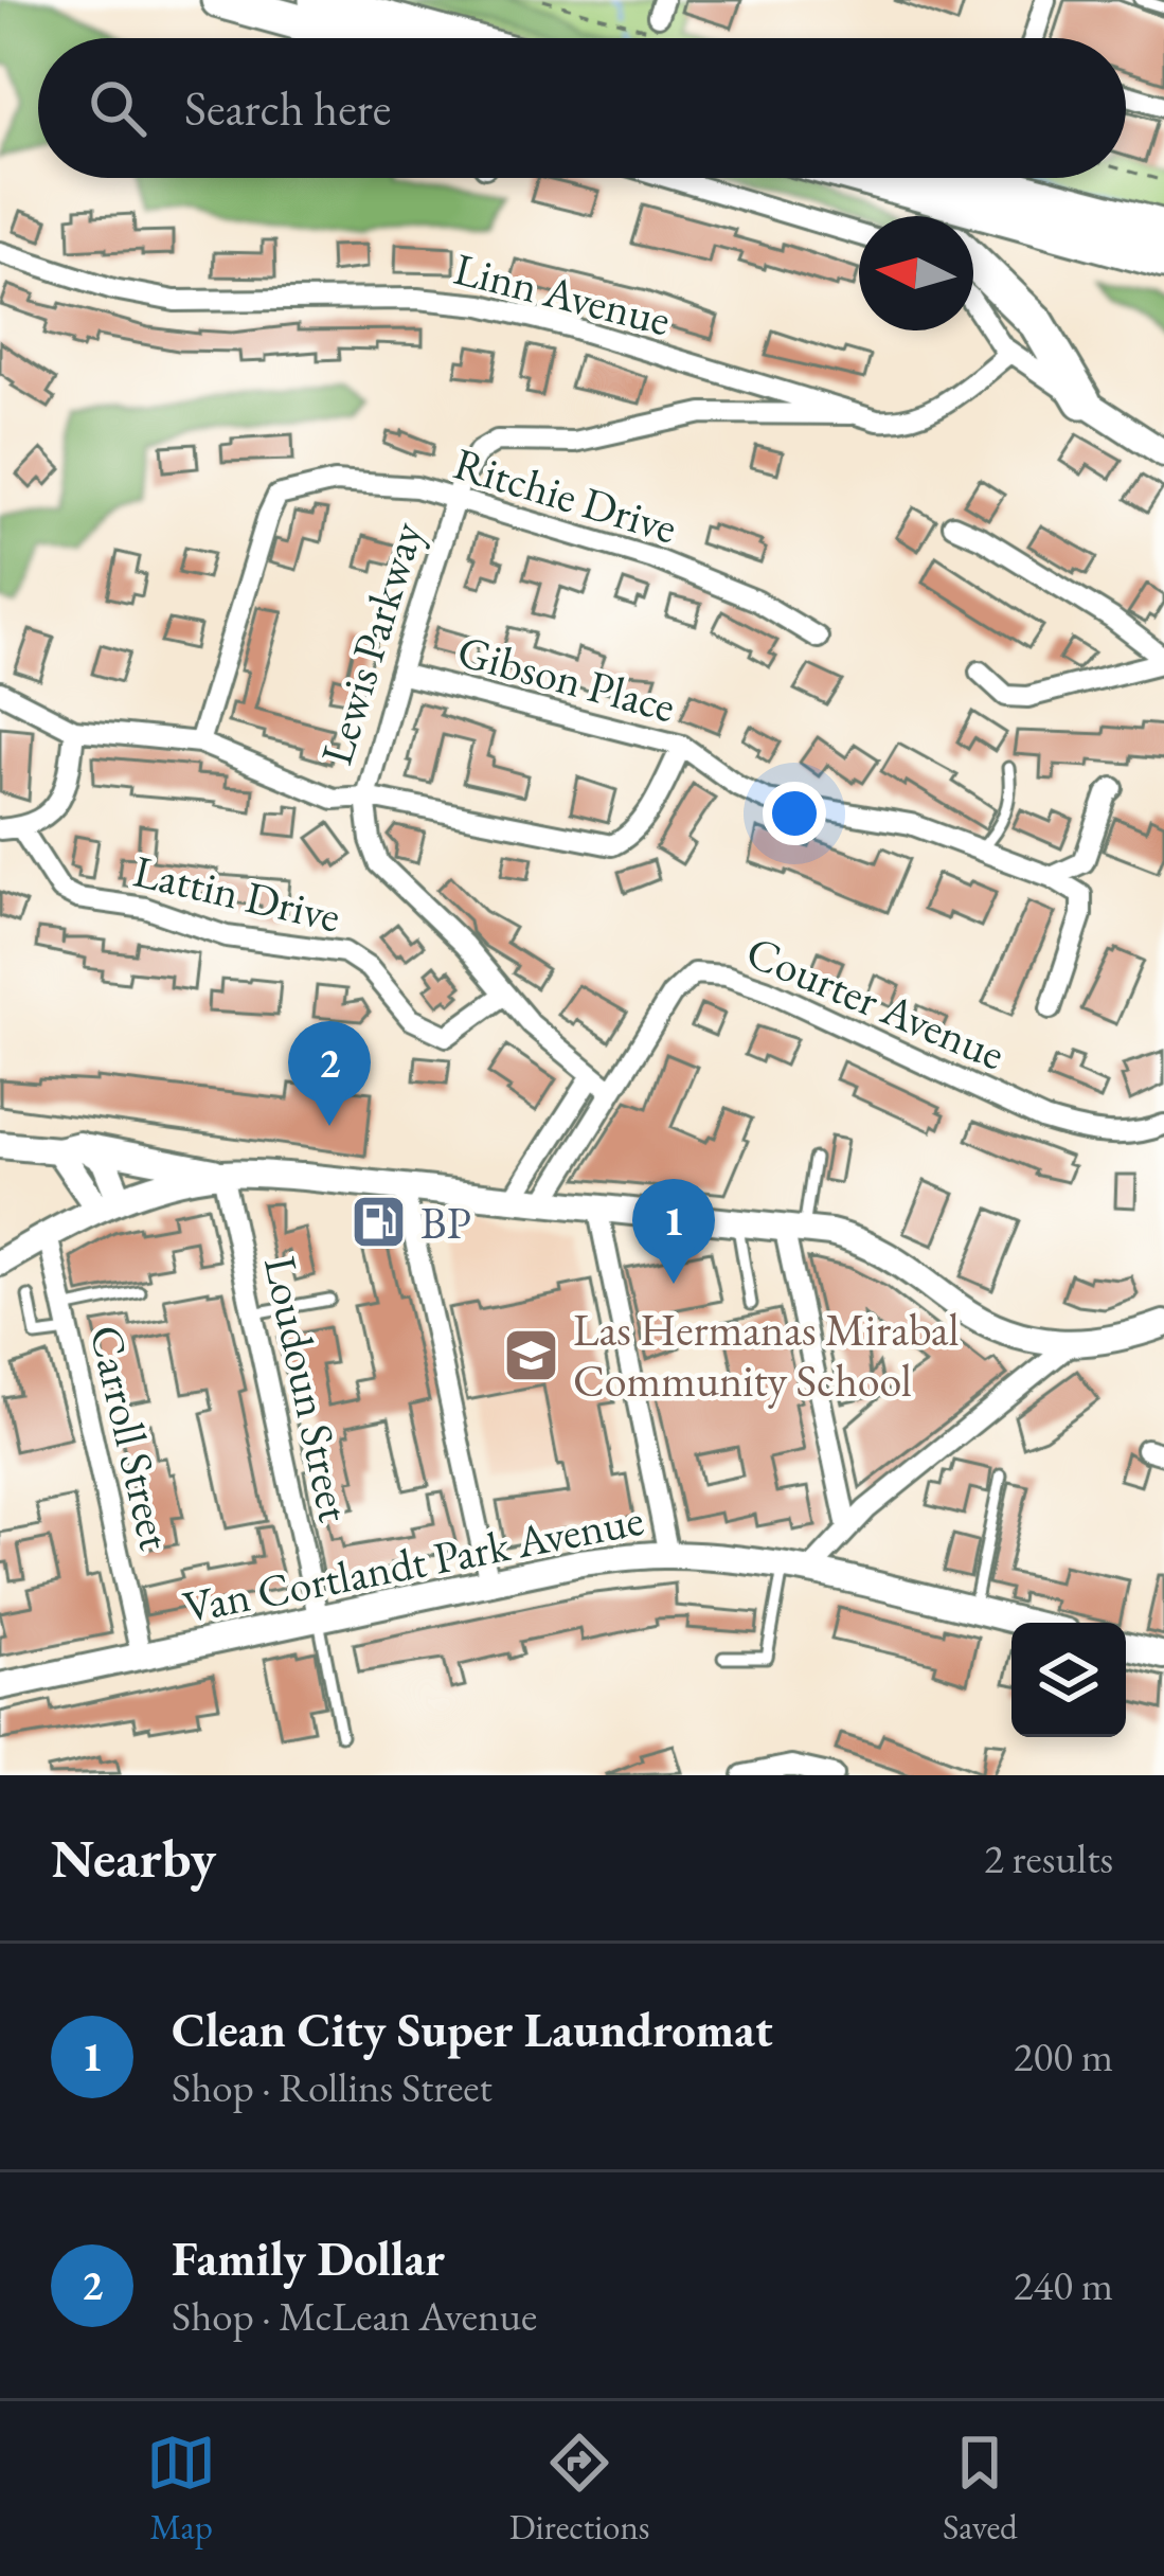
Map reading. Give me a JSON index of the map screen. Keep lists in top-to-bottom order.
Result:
{
  "streets": {
    "street": [
      "Linn Avenue",
      "Ritchie Drive",
      "Lewis Parkway",
      "Gibson Place",
      "Lattin Drive",
      "Courter Avenue",
      "Loudoun Street",
      "Carroll Street",
      "Van Cortlandt Park Avenue"
    ]
  },
  "crossings": [
    ["Linn Avenue", "Lewis Parkway"],
    ["Ritchie Drive", "Lewis Parkway"],
    ["Lewis Parkway", "Gibson Place"],
    ["Lewis Parkway", "Lattin Drive"],
    ["Lewis Parkway", "Courter Avenue"],
    ["Loudoun Street", "Van Cortlandt Park Avenue"],
    ["Carroll Street", "Van Cortlandt Park Avenue"]
  ],
  "places": {
    "fuel station": ["BP"],
    "school or university": ["Las Hermanas Mirabal Community School"]
  },
  "north": "left",
  "page": {
    "search": "Search here",
    "pins": ["2", "1"],
    "heading": ["Nearby", "2 results"],
    "list": [
      {
        "mark": "1",
        "name": "Clean City Super Laundromat",
        "note": "Shop · Rollins Street",
        "value": "200 m"
      },
      {
        "mark": "2",
        "name": "Family Dollar",
        "note": "Shop · McLean Avenue",
        "value": "240 m"
      }
    ],
    "nav": ["Map", "Directions", "Saved"]
  }
}
